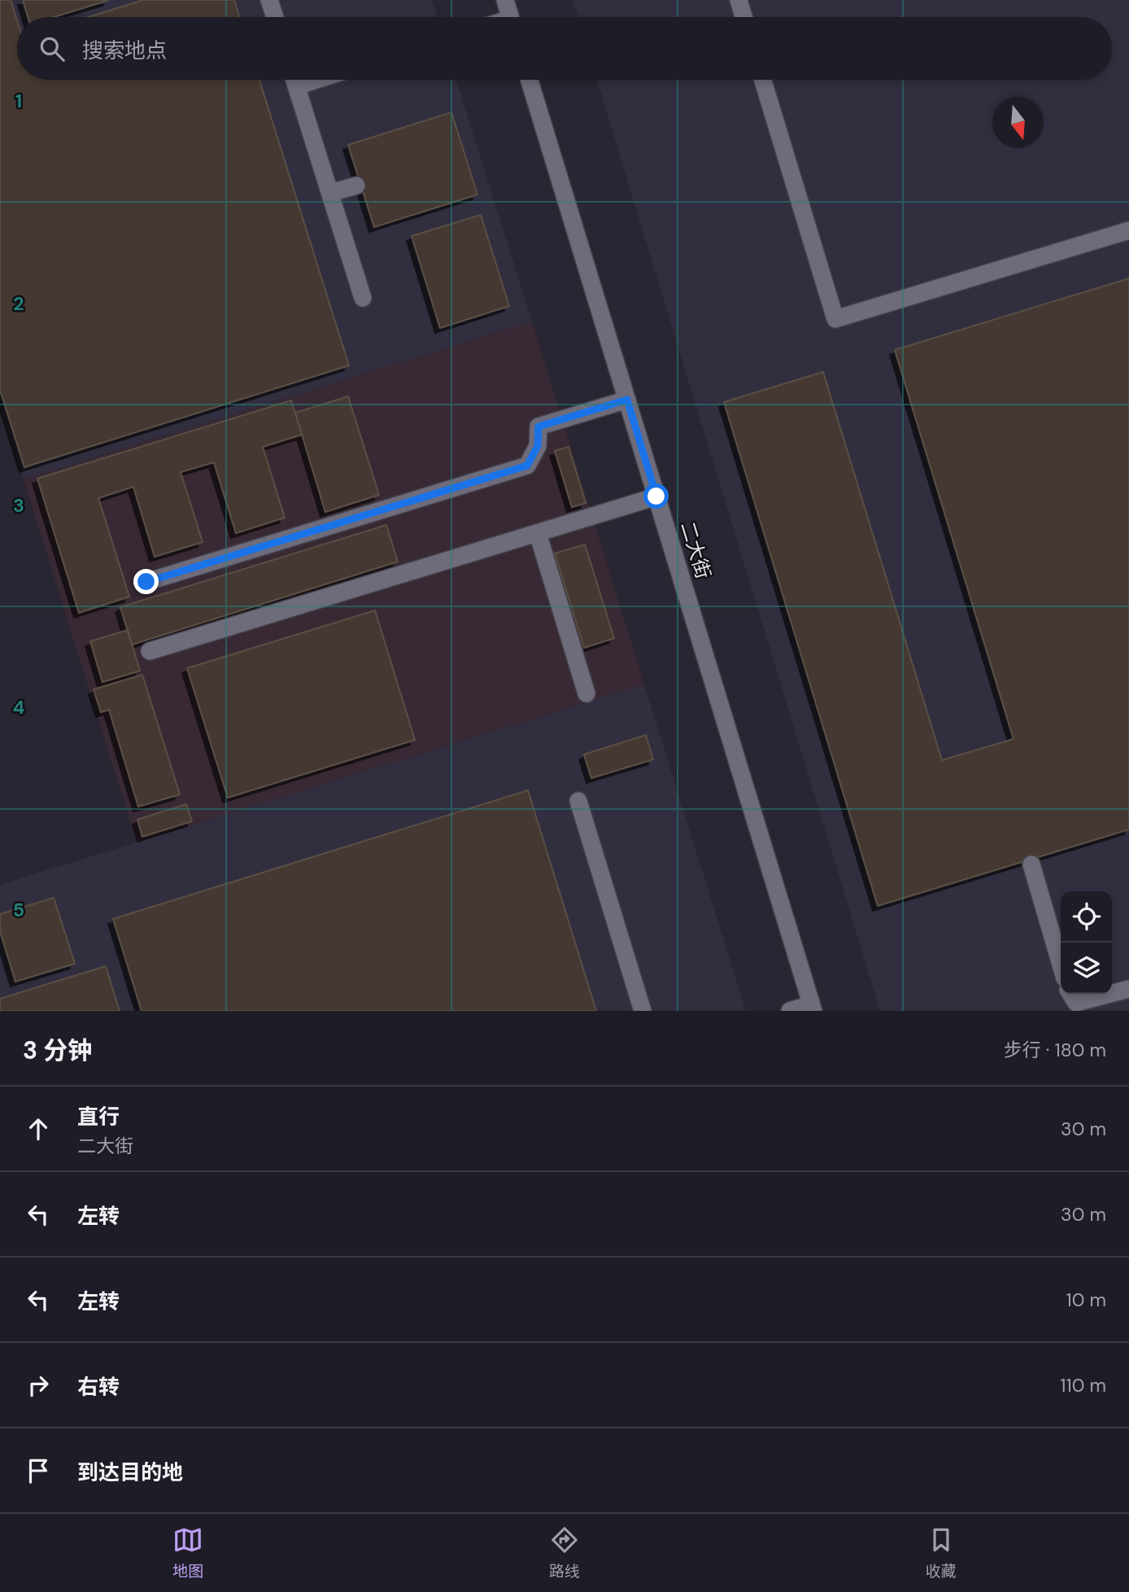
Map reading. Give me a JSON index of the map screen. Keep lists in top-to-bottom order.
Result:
{
  "streets": {
    "street": ["二大街"]
  },
  "north": "bottom",
  "page": {
    "search": "搜索地点",
    "heading": ["3 分钟", "步行 · 180 m"],
    "list": [
      ["直行", "二大街", "30 m"],
      ["左转", "30 m"],
      ["左转", "10 m"],
      ["右转", "110 m"],
      "到达目的地"
    ],
    "nav": ["地图", "路线", "收藏"]
  },
  "grid": {
    "rows": [
      "1",
      "2",
      "3",
      "4",
      "5"
    ]
  }
}
